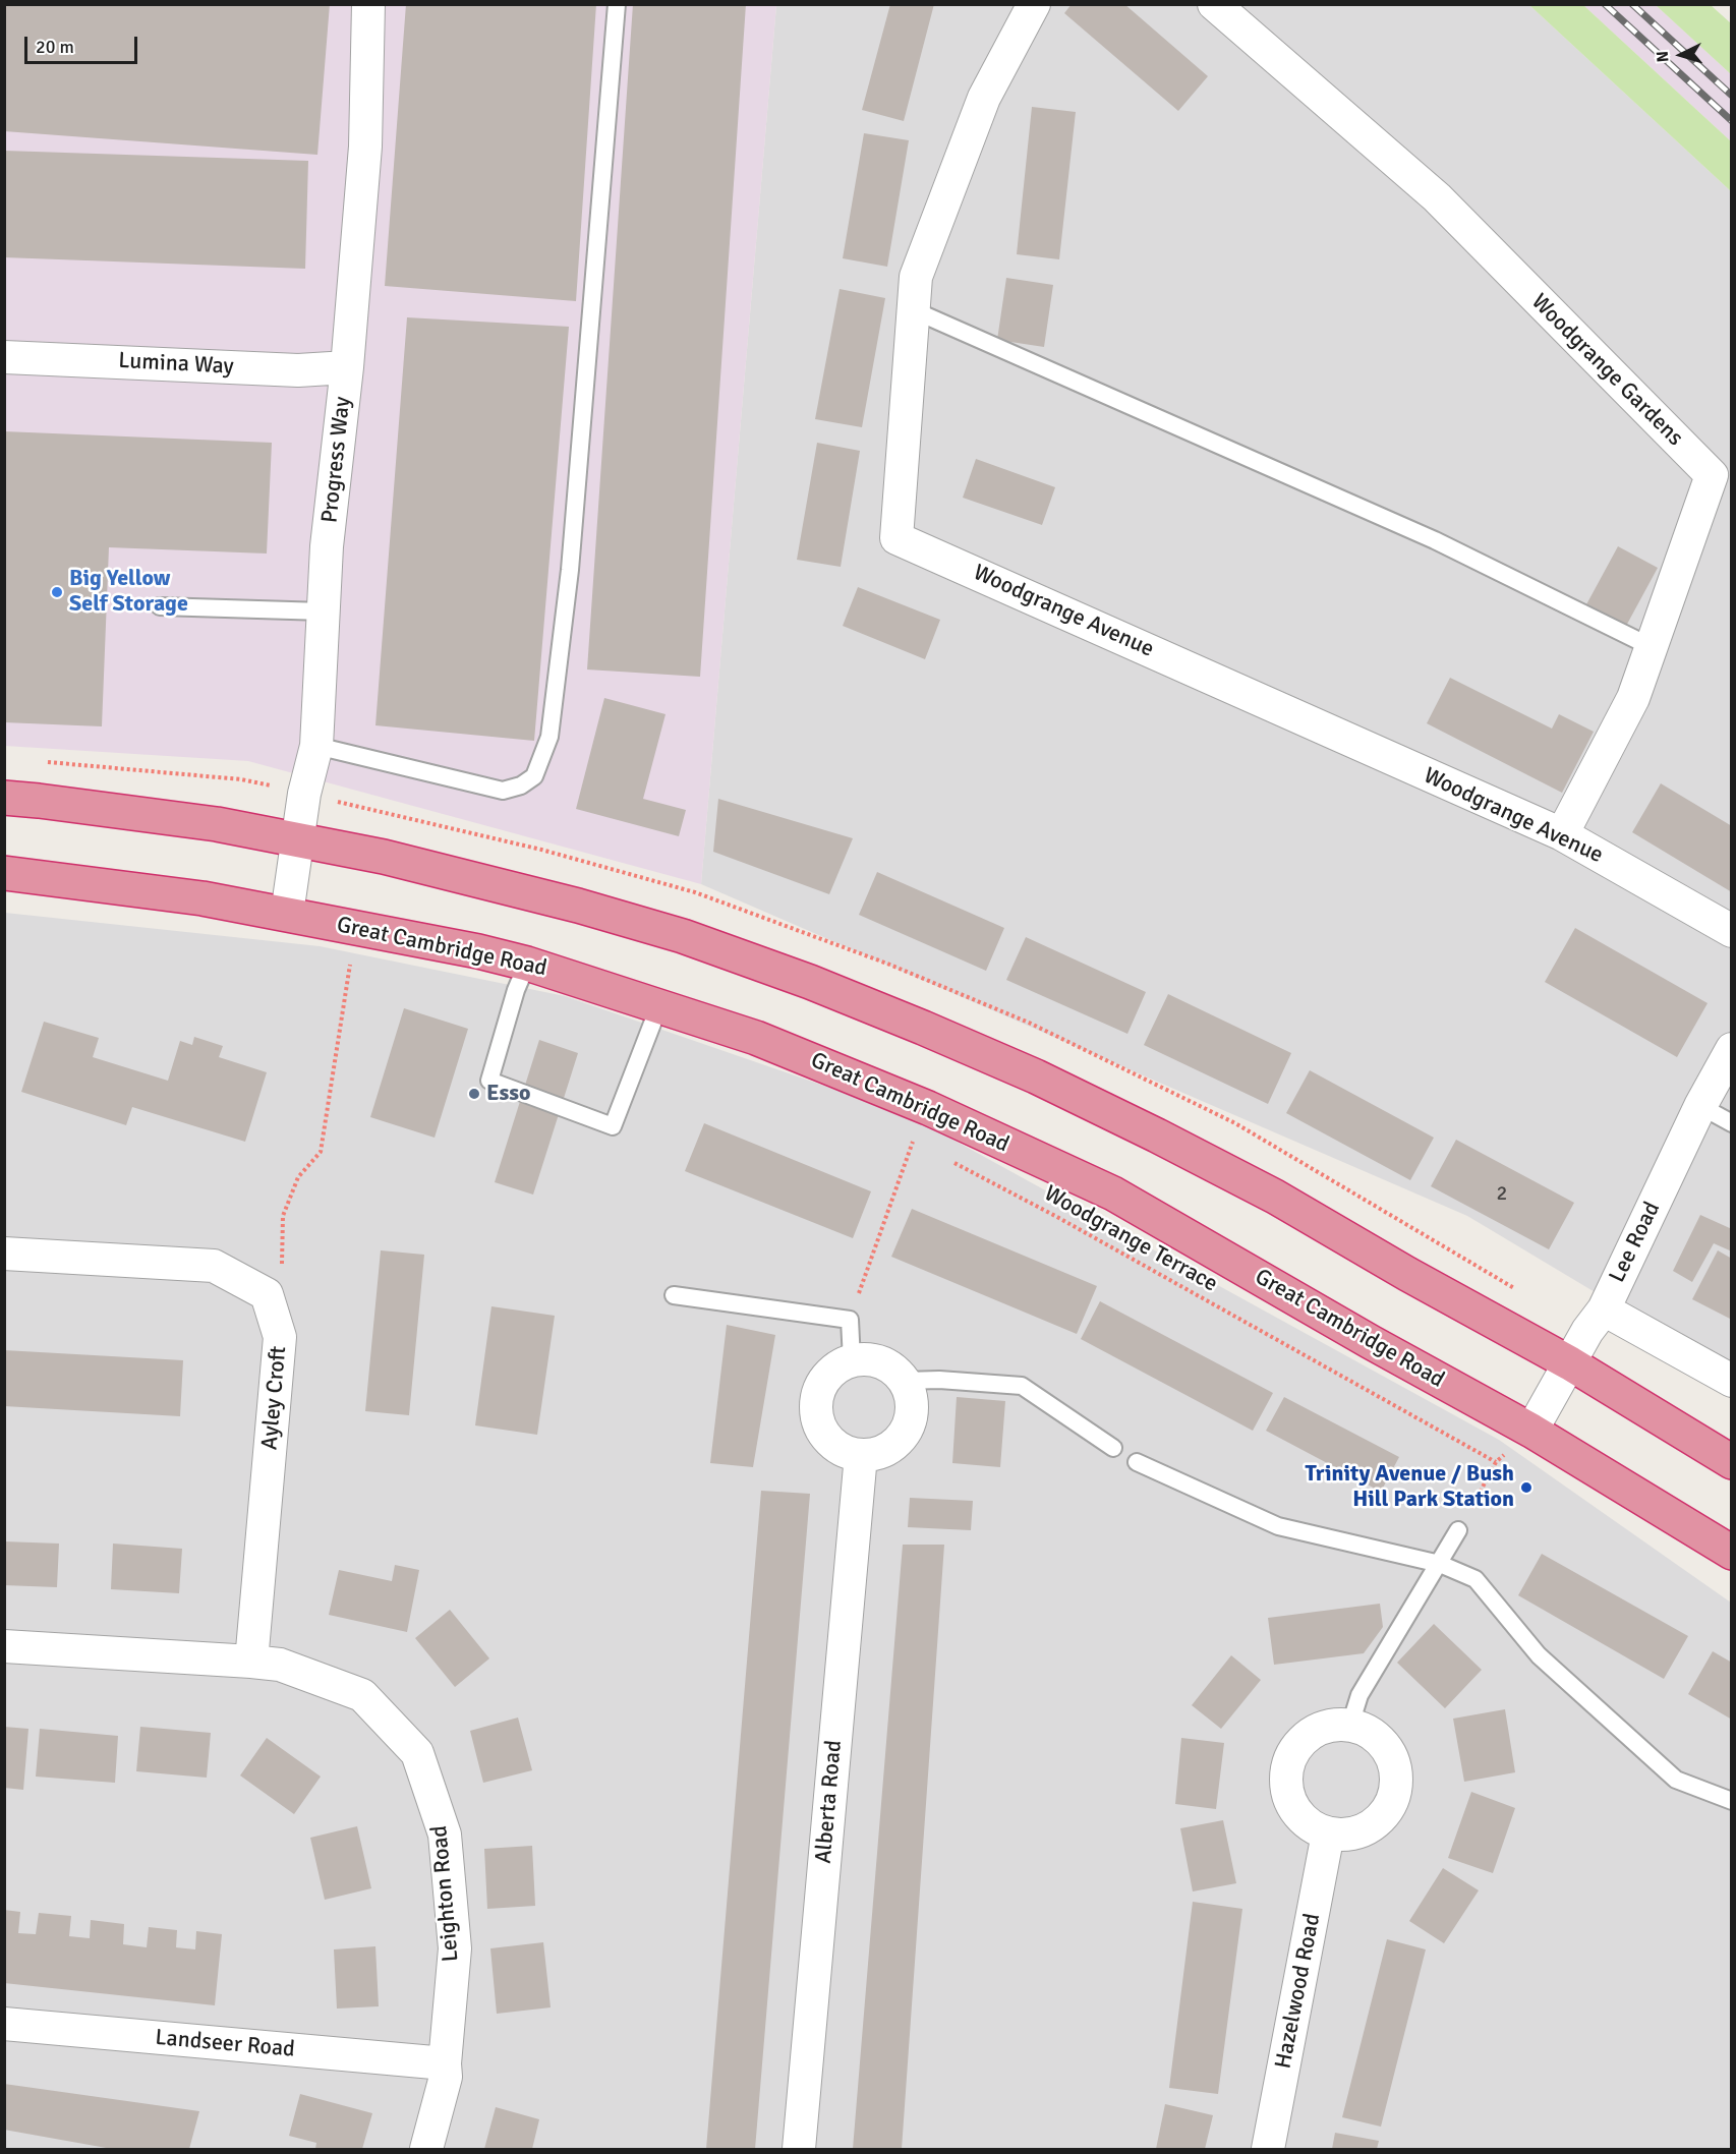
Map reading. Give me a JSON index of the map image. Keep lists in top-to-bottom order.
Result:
{
  "streets": {
    "highway": ["Great Cambridge Road"],
    "street": [
      "Lumina Way",
      "Woodgrange Gardens",
      "Progress Way",
      "Woodgrange Avenue",
      "Lee Road",
      "Ayley Croft",
      "Alberta Road",
      "Leighton Road",
      "Hazelwood Road",
      "Landseer Road"
    ],
    "path": ["Woodgrange Terrace"]
  },
  "crossings": [
    ["Lumina Way", "Progress Way"],
    ["Woodgrange Gardens", "Woodgrange Avenue"],
    ["Progress Way", "Great Cambridge Road"],
    ["Great Cambridge Road", "Lee Road"],
    ["Ayley Croft", "Leighton Road"],
    ["Leighton Road", "Landseer Road"]
  ],
  "places": ["Big Yellow Self Storage", "Esso", "Trinity Avenue / Bush Hill Park Station"],
  "house_numbers": ["2"],
  "scale_bar": "20 m",
  "north": "left"
}
